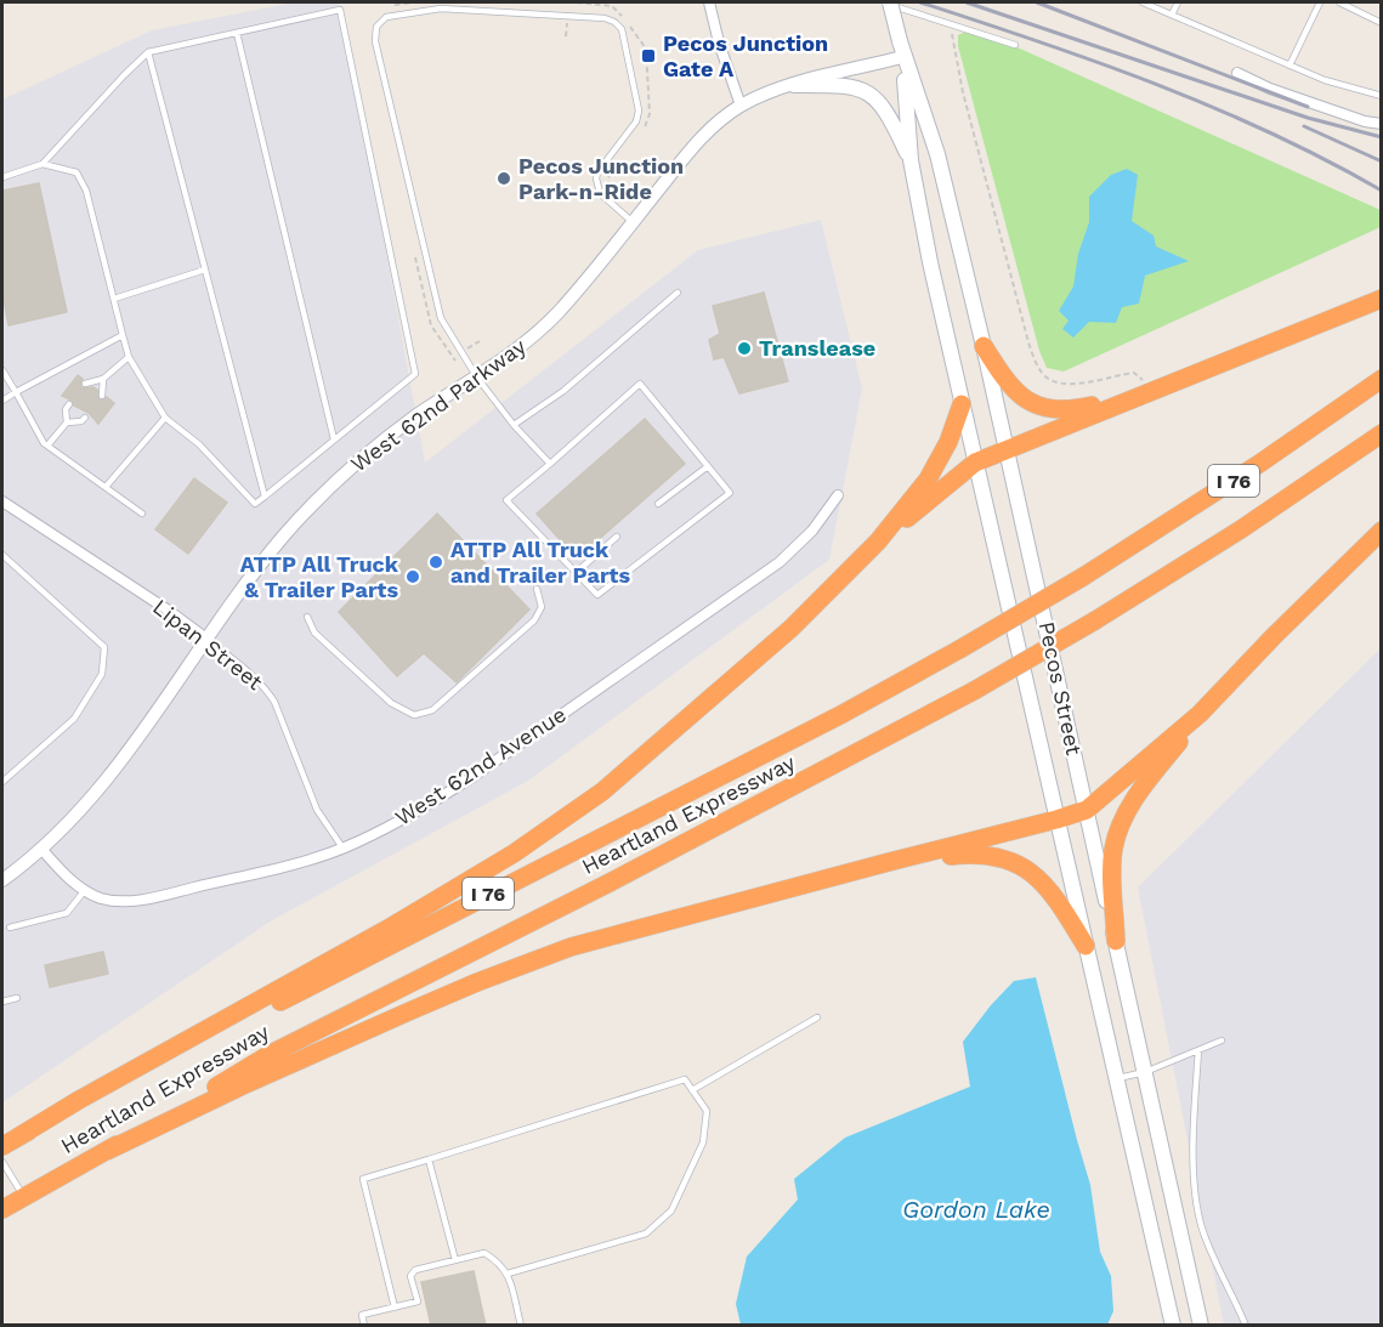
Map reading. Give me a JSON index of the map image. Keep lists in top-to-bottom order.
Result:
{
  "streets": {
    "highway": ["I 76", "Heartland Expressway"],
    "main road": ["Pecos Street"],
    "street": ["West 62nd Parkway", "Lipan Street", "West 62nd Avenue"]
  },
  "crossings": [
    ["West 62nd Parkway", "Lipan Street"],
    ["West 62nd Parkway", "Pecos Street"],
    ["West 62nd Parkway", "West 62nd Avenue"],
    ["Lipan Street", "West 62nd Avenue"]
  ],
  "water": ["Gordon Lake"],
  "places": {
    "transit": ["Pecos Junction Gate A"],
    "other": [
      "Pecos Junction Park-n-Ride",
      "Translease",
      "ATTP All Truck and Trailer Parts",
      "ATTP All Truck & Trailer Parts"
    ]
  }
}
